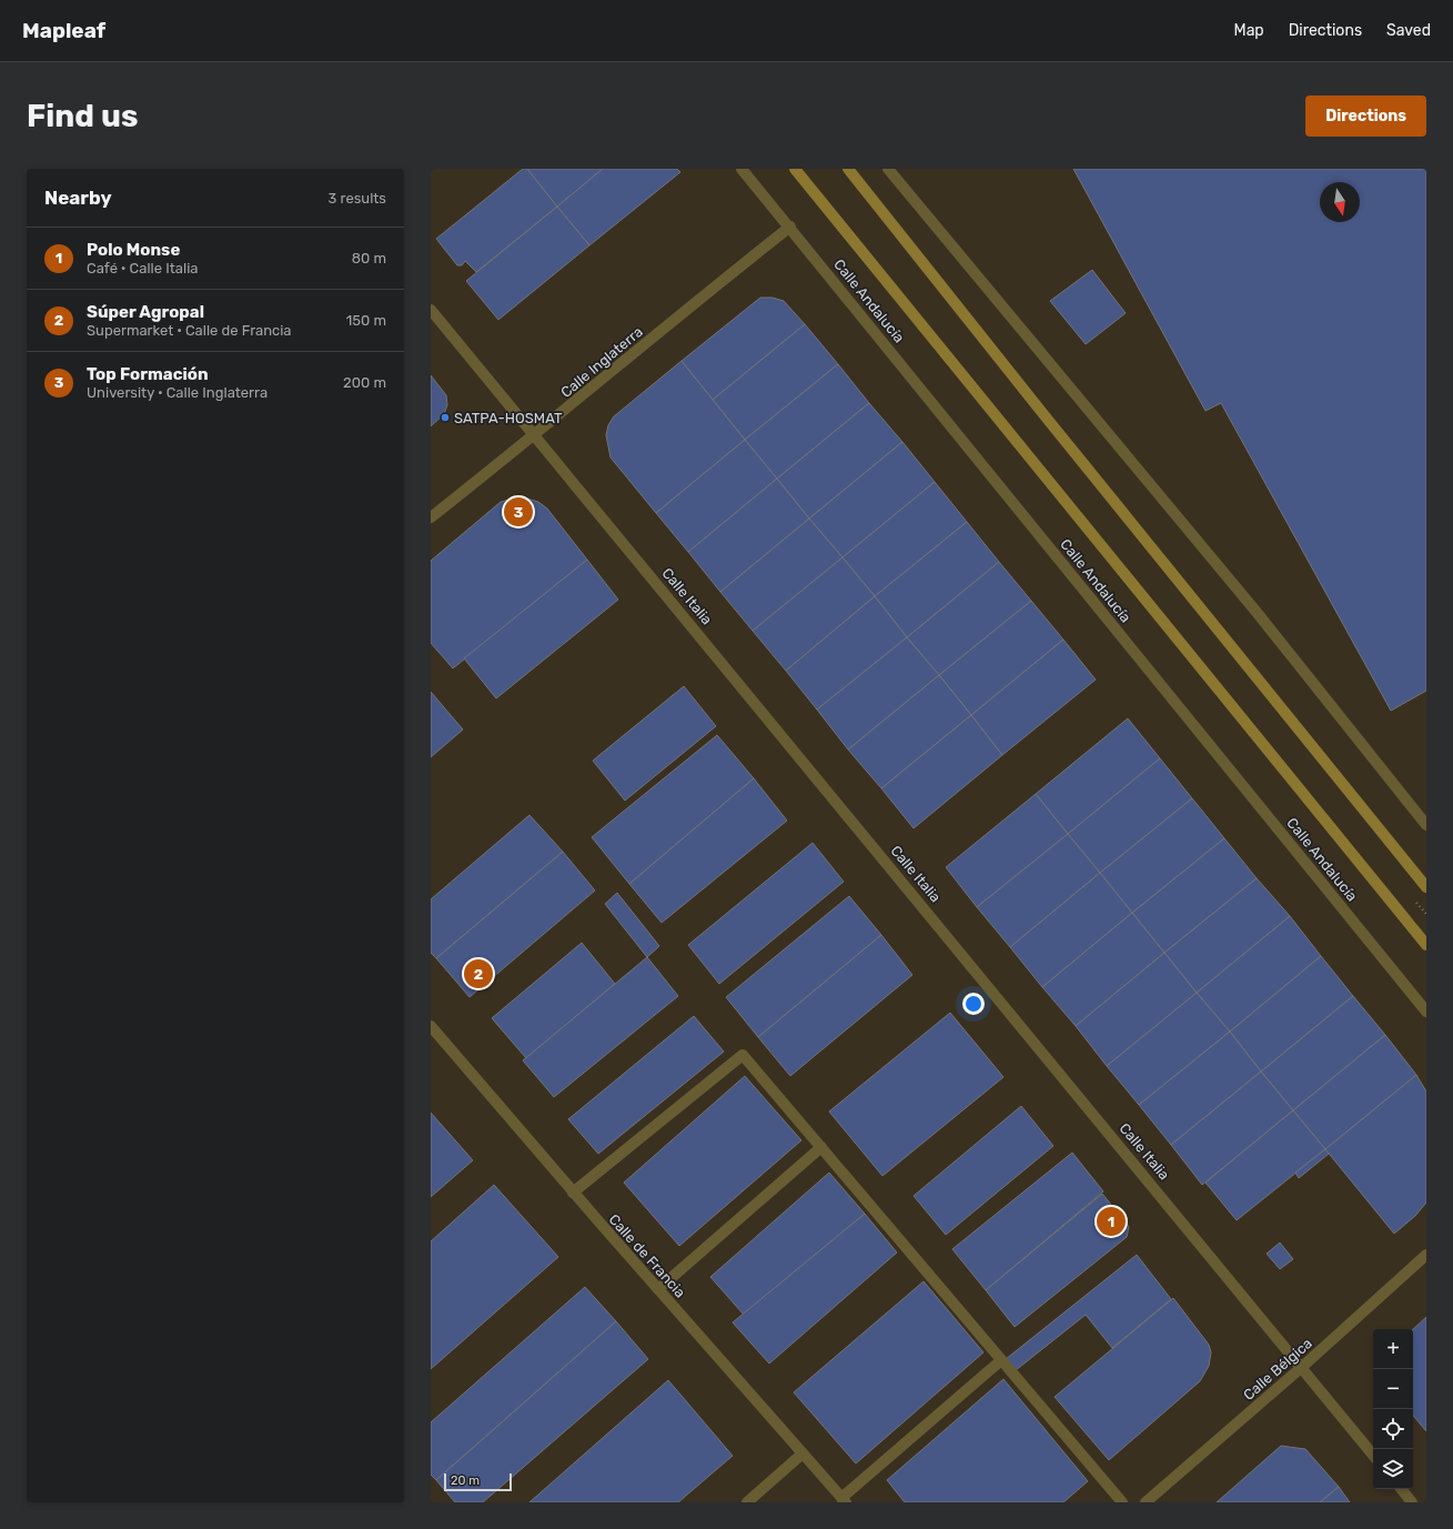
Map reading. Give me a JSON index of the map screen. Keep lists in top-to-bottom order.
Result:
{
  "streets": {
    "main road": ["Calle Andalucía"],
    "street": [
      "Calle Inglaterra",
      "Calle Italia",
      "Calle de Francia",
      "Calle Bélgica"
    ]
  },
  "crossings": [
    ["Calle Andalucía", "Calle Inglaterra"],
    ["Calle Inglaterra", "Calle Italia"],
    ["Calle Italia", "Calle Bélgica"]
  ],
  "places": ["SATPA-HOSMAT"],
  "scale_bar": "20 m",
  "north": "bottom",
  "page": {
    "header": "Mapleaf",
    "nav": ["Map", "Directions", "Saved"],
    "buttons": "Directions",
    "title": "Find us",
    "heading": ["Nearby", "3 results"],
    "list": [
      {
        "mark": "1",
        "name": "Polo Monse",
        "note": "Café · Calle Italia",
        "value": "80 m"
      },
      {
        "mark": "2",
        "name": "Súper Agropal",
        "note": "Supermarket · Calle de Francia",
        "value": "150 m"
      },
      {
        "mark": "3",
        "name": "Top Formación",
        "note": "University · Calle Inglaterra",
        "value": "200 m"
      }
    ],
    "pins": ["3", "2", "1"],
    "map_buttons": ["+", "−"],
    "scale": "20 m"
  }
}
